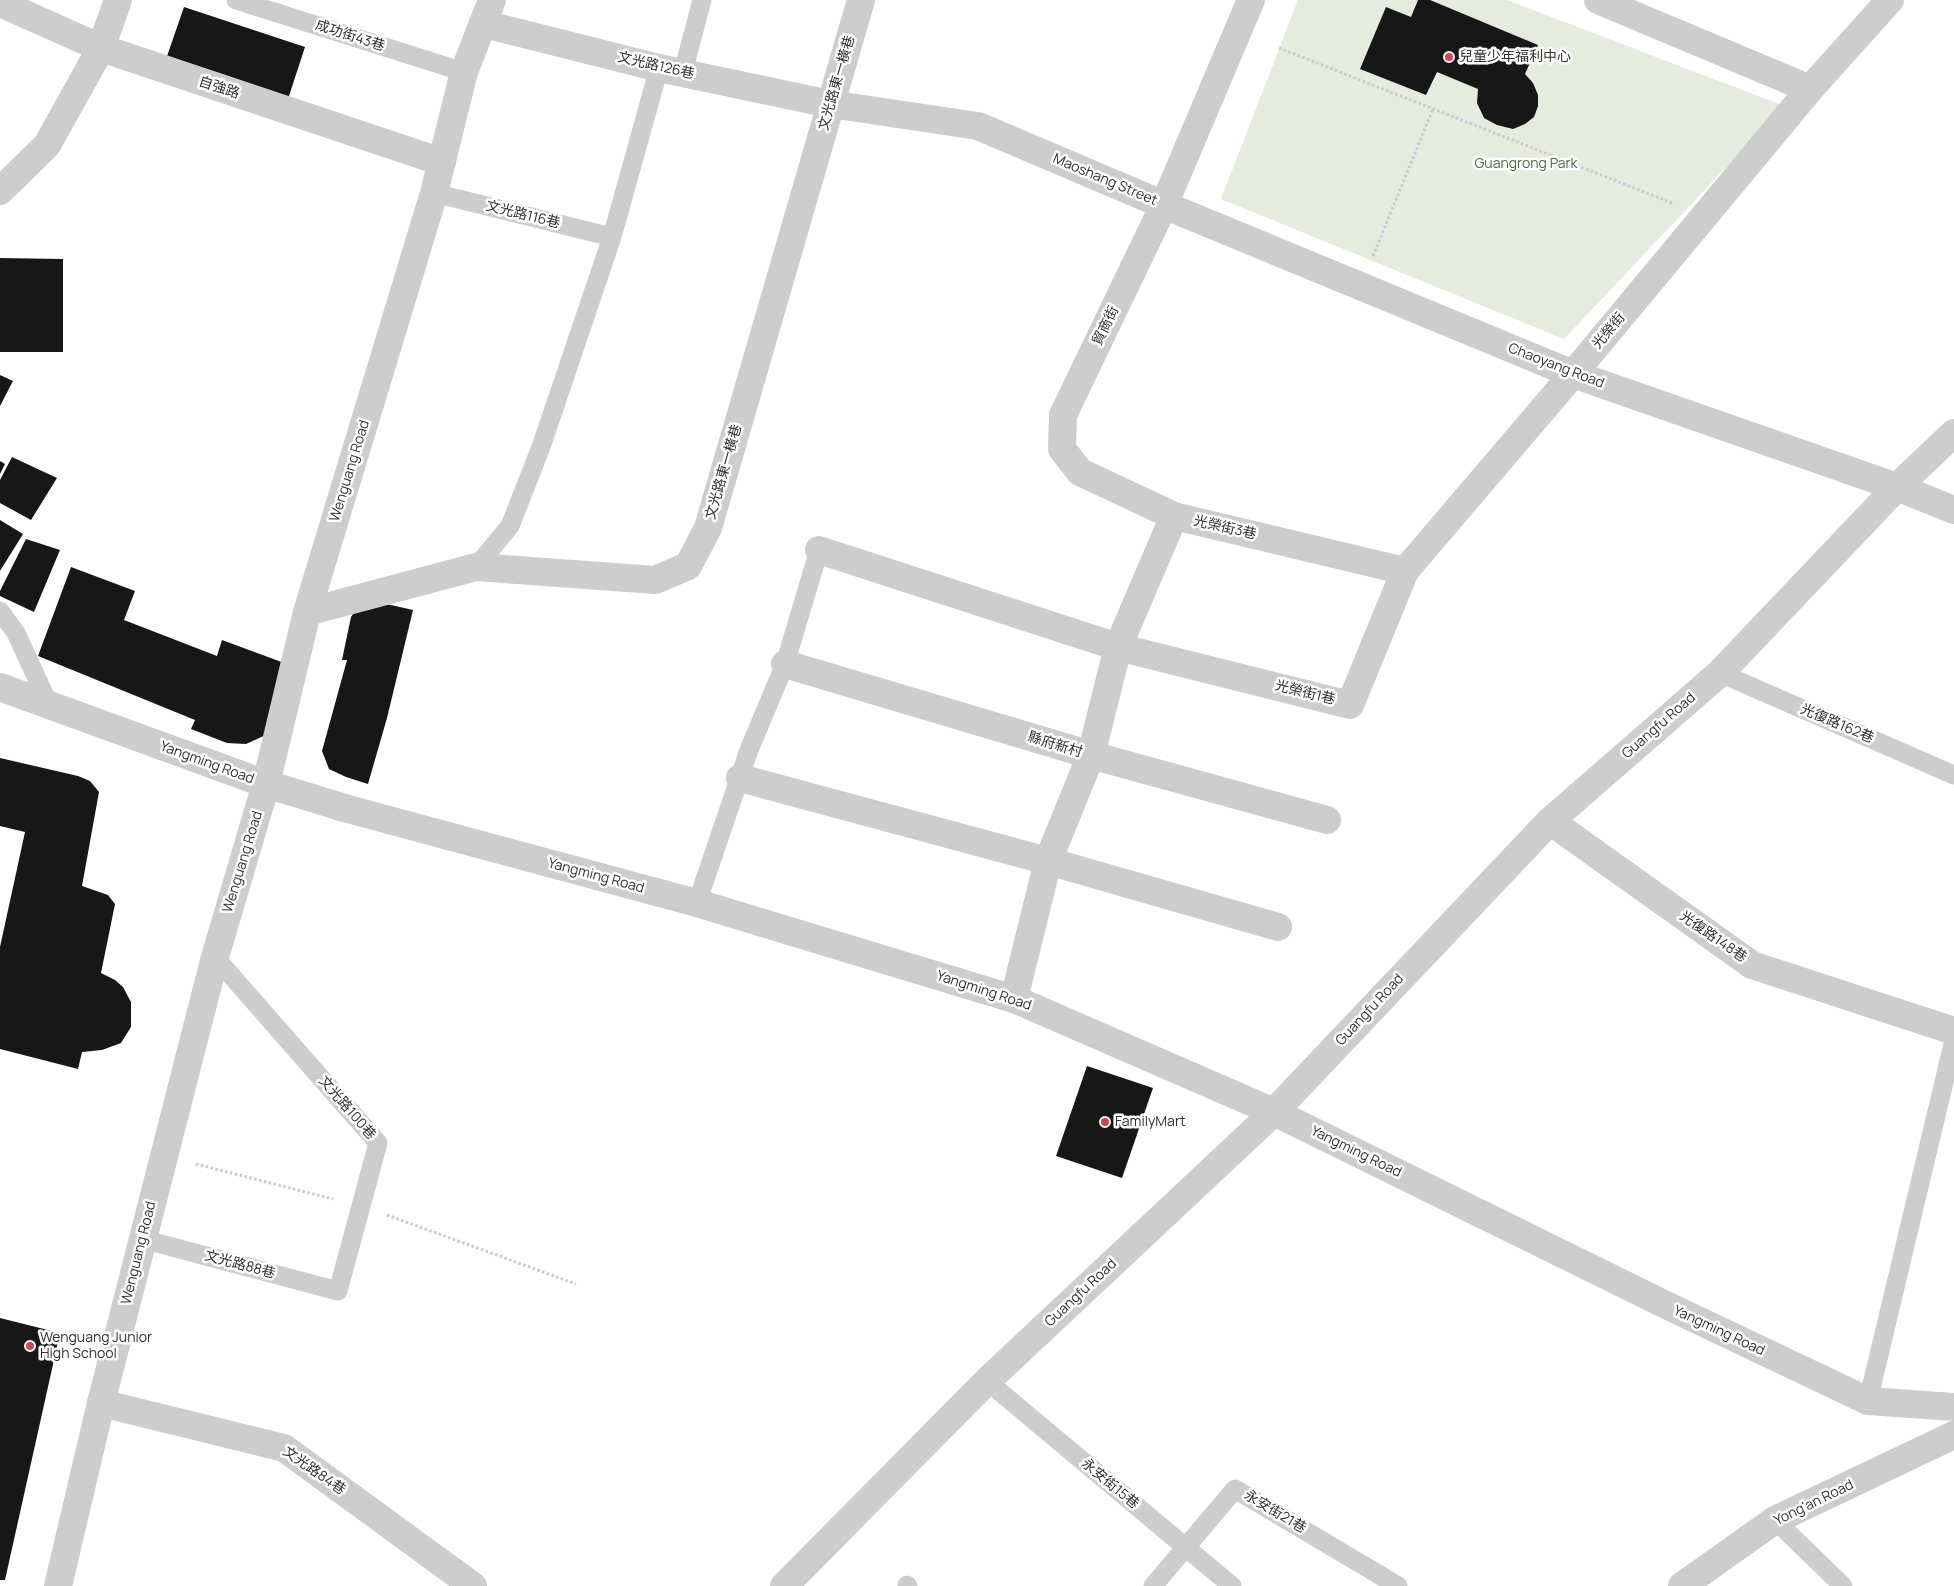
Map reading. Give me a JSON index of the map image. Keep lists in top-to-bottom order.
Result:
{
  "streets": {
    "street": [
      "文光路126巷",
      "文光路東一橫巷",
      "自強路",
      "Maoshang Street",
      "貿商街",
      "光榮街",
      "Chaoyang Road",
      "Wenguang Road",
      "光榮街3巷",
      "光榮街1巷",
      "Guangfu Road",
      "縣府新村",
      "Yangming Road",
      "光復路148巷",
      "文光路84巷",
      "Yong'an Road"
    ],
    "lane": [
      "成功街43巷",
      "文光路116巷",
      "光復路162巷",
      "文光路100巷",
      "文光路88巷",
      "永安街15巷",
      "永安街21巷"
    ]
  },
  "crossings": [
    ["成功街43巷", "Wenguang Road"],
    ["文光路126巷", "文光路東一橫巷"],
    ["文光路126巷", "Maoshang Street"],
    ["文光路126巷", "Wenguang Road"],
    ["文光路東一橫巷", "Maoshang Street"],
    ["文光路東一橫巷", "Wenguang Road"],
    ["自強路", "Wenguang Road"],
    ["Maoshang Street", "貿商街"],
    ["Maoshang Street", "Chaoyang Road"],
    ["文光路116巷", "Wenguang Road"],
    ["貿商街", "Chaoyang Road"],
    ["貿商街", "光榮街3巷"],
    ["光榮街", "Chaoyang Road"],
    ["光榮街", "光榮街3巷"],
    ["光榮街", "光榮街1巷"],
    ["Chaoyang Road", "Guangfu Road"],
    ["Wenguang Road", "Yangming Road"],
    ["Wenguang Road", "文光路100巷"],
    ["Wenguang Road", "文光路88巷"],
    ["Wenguang Road", "文光路84巷"],
    ["光榮街3巷", "光榮街1巷"],
    ["光復路162巷", "Guangfu Road"],
    ["Guangfu Road", "Yangming Road"],
    ["Guangfu Road", "光復路148巷"],
    ["Guangfu Road", "永安街15巷"],
    ["文光路100巷", "文光路88巷"],
    ["永安街15巷", "永安街21巷"]
  ],
  "parks": ["Guangrong Park"],
  "places": ["兒童少年福利中心", "FamilyMart", "Wenguang Junior High School"]
}
